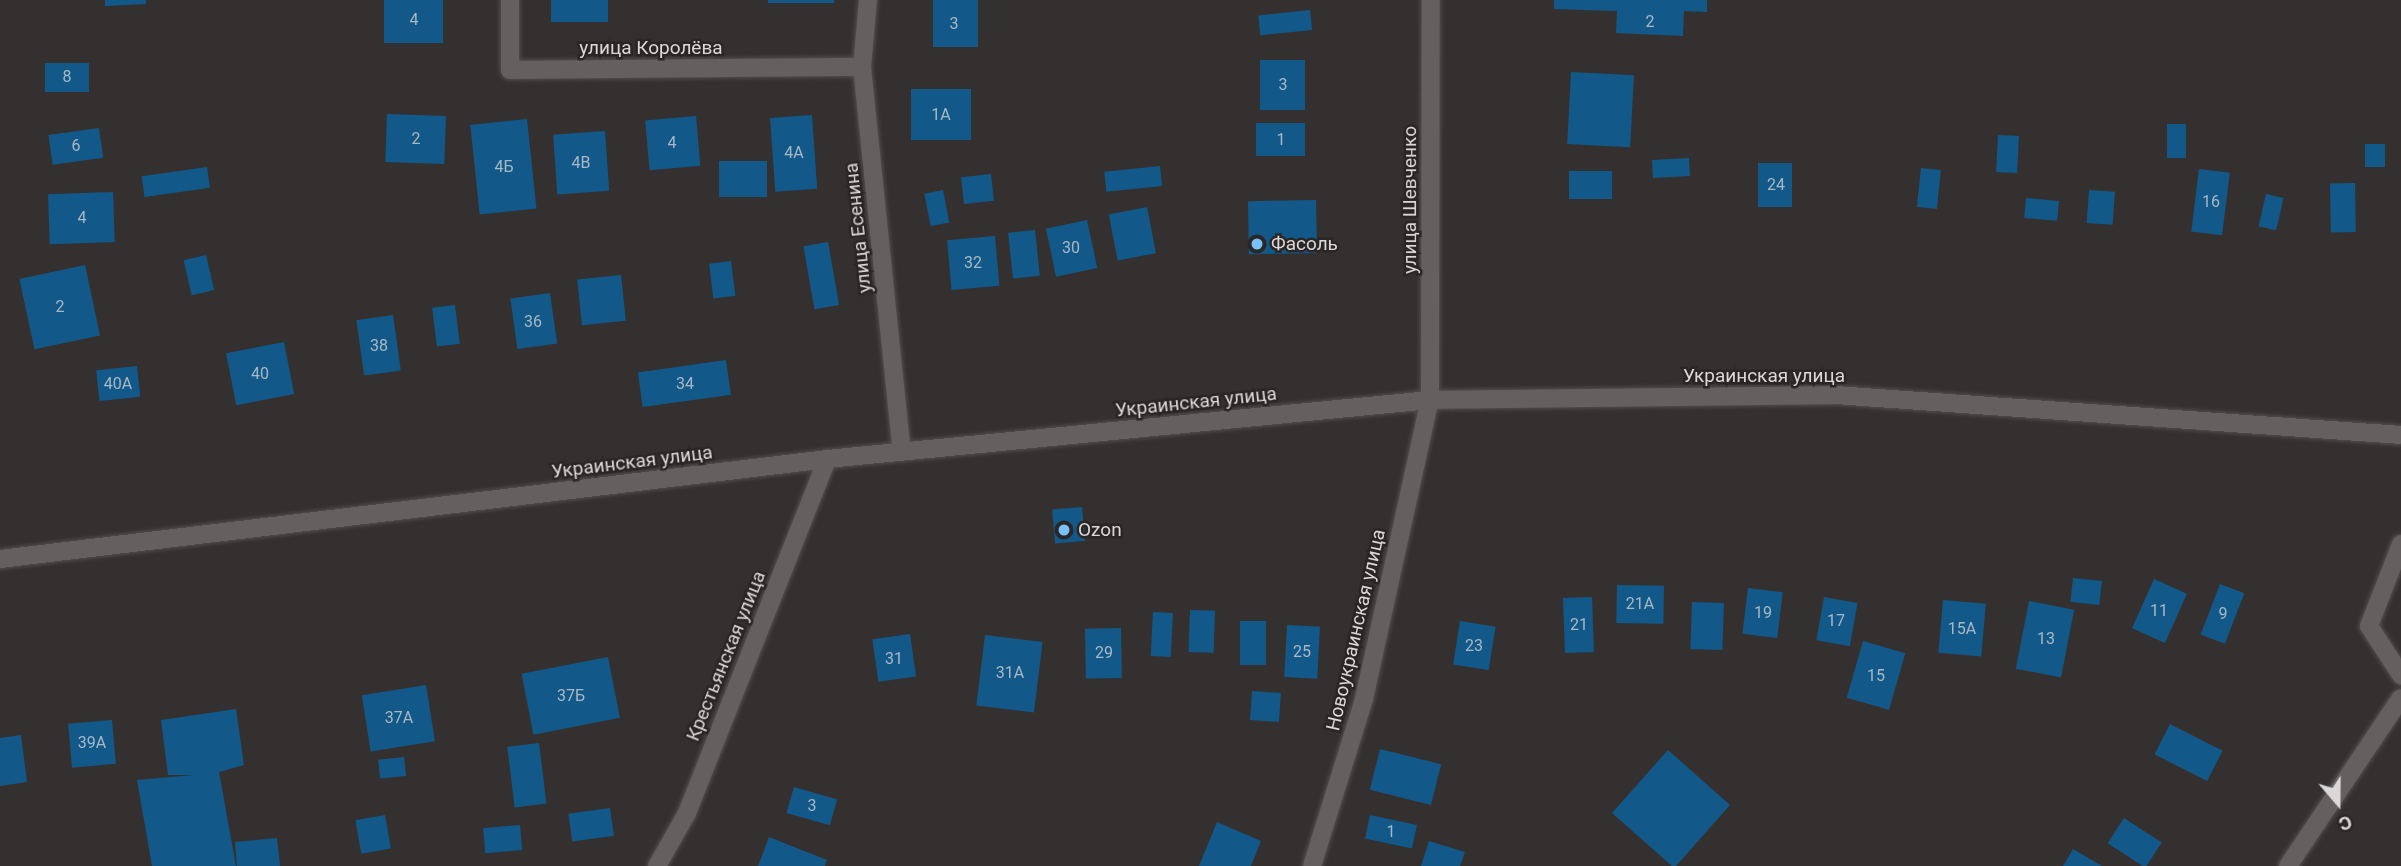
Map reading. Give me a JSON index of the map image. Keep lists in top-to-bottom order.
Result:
{
  "streets": {
    "street": [
      "улица Королёва",
      "улица Шевченко",
      "улица Есенина",
      "Украинская улица",
      "Новоукраинская улица",
      "Крестьянская улица"
    ]
  },
  "crossings": [
    ["улица Королёва", "улица Есенина"],
    ["улица Шевченко", "Украинская улица"],
    ["улица Шевченко", "Новоукраинская улица"],
    ["улица Есенина", "Украинская улица"],
    ["Украинская улица", "Новоукраинская улица"],
    ["Украинская улица", "Крестьянская улица"]
  ],
  "places": ["Фасоль", "Ozon"],
  "house_numbers": [
    "4",
    "2",
    "3",
    "8",
    "3",
    "1А",
    "2",
    "1",
    "4",
    "6",
    "4А",
    "4В",
    "4Б",
    "24",
    "16",
    "4",
    "30",
    "32",
    "2",
    "36",
    "38",
    "40",
    "40А",
    "34",
    "21А",
    "11",
    "19",
    "9",
    "17",
    "21",
    "15А",
    "13",
    "23",
    "25",
    "29",
    "31",
    "31А",
    "15",
    "37Б",
    "37А",
    "39А",
    "3",
    "1"
  ],
  "north": "bottom"
}
